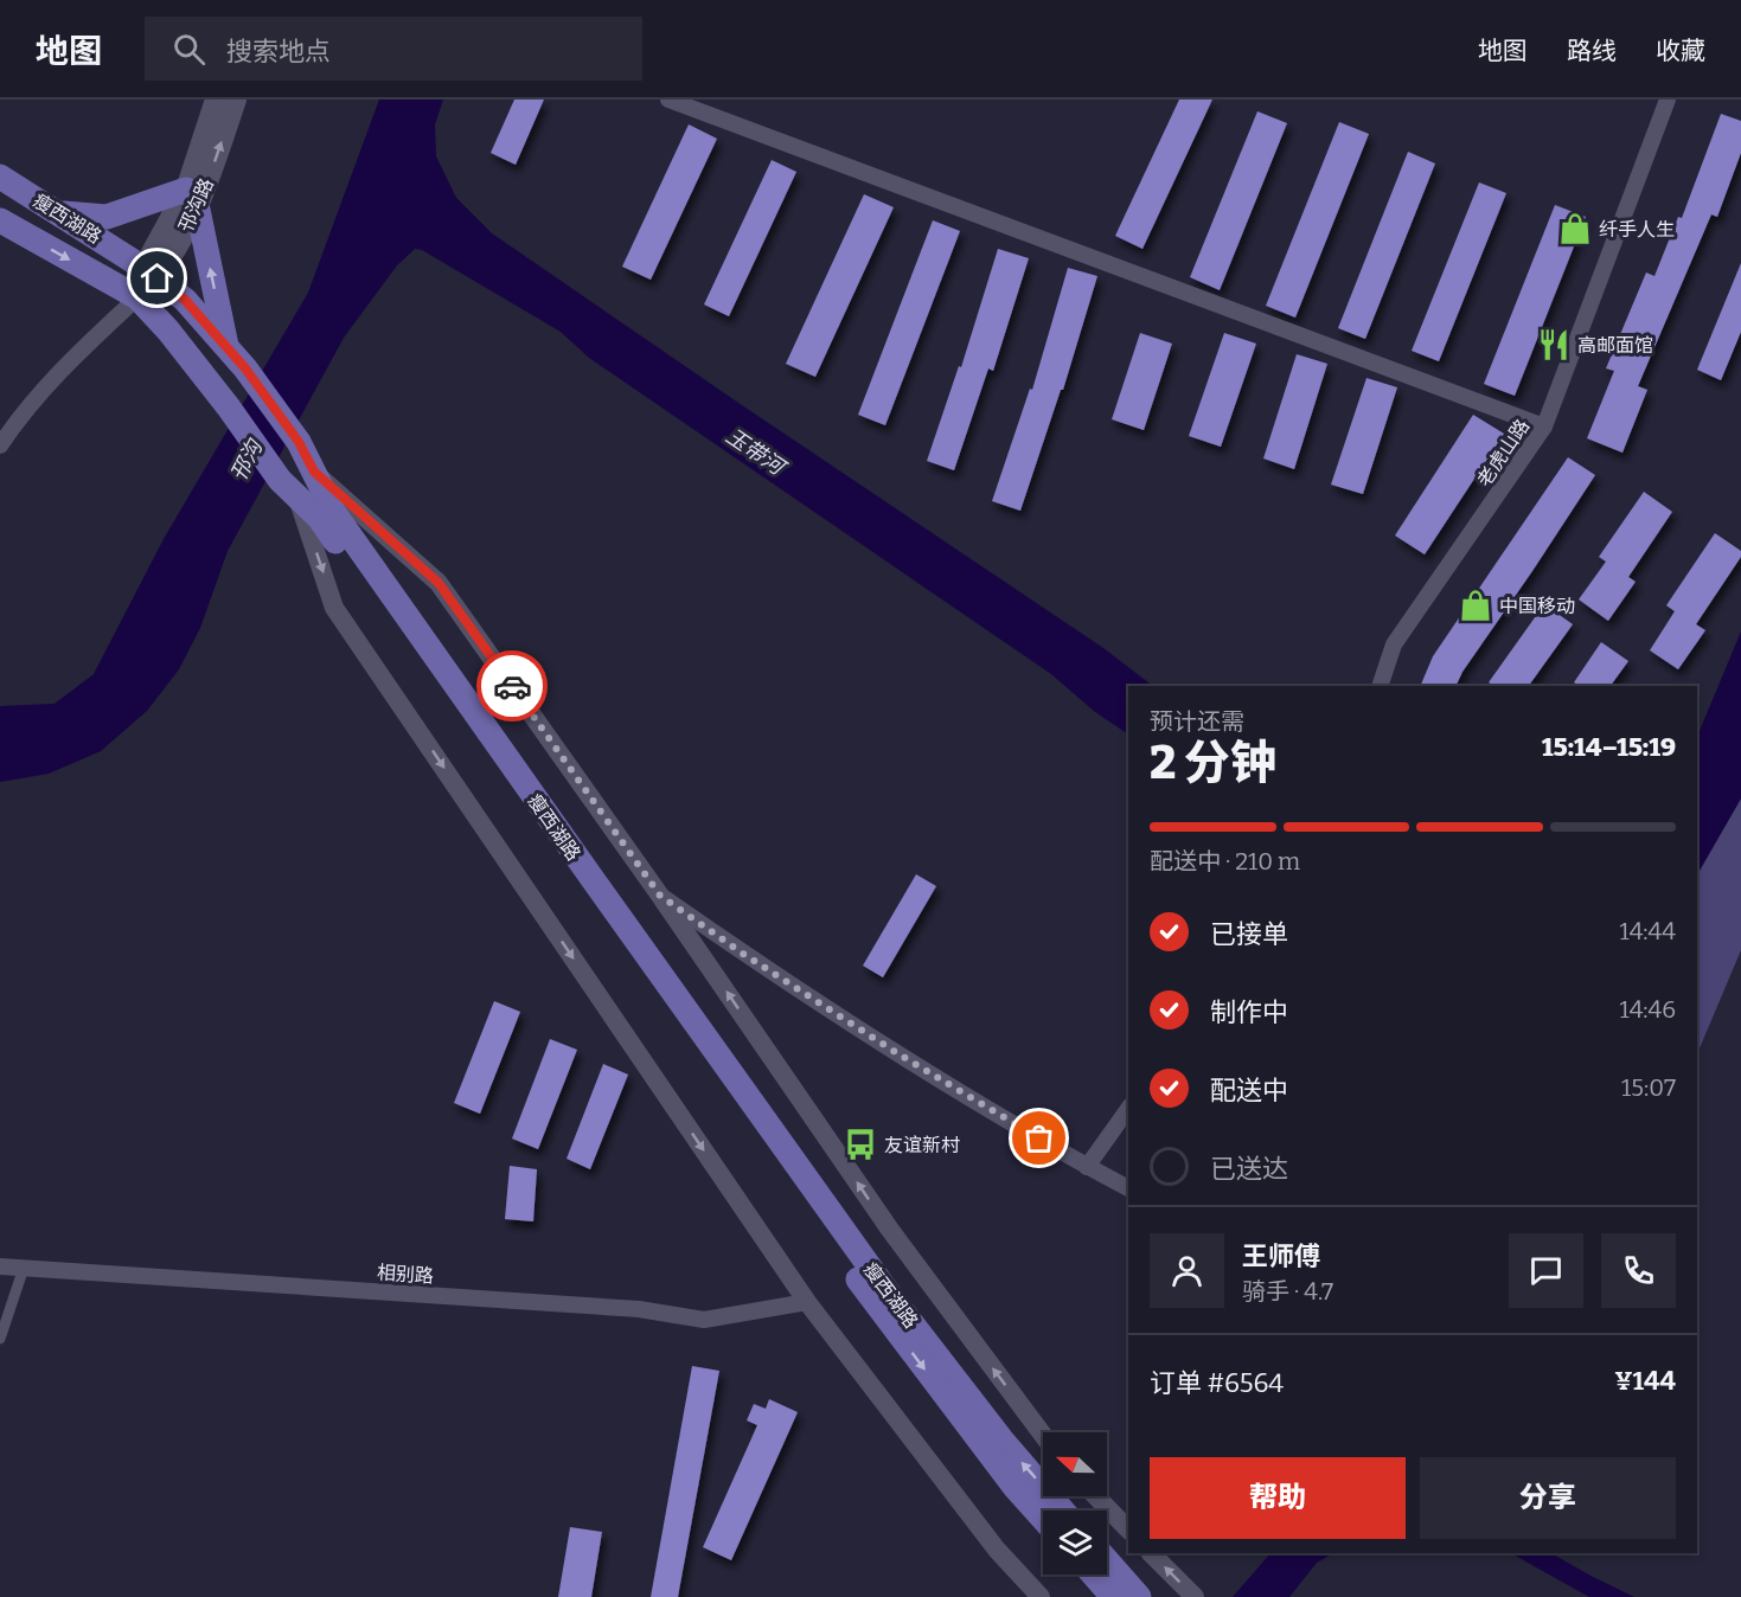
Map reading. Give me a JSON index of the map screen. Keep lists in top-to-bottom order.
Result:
{
  "streets": {
    "main road": ["邗沟路", "瘦西湖路"],
    "street": ["老虎山路", "相别路"]
  },
  "crossings": [
    ["邗沟路", "瘦西湖路"]
  ],
  "water": ["玉带河", "邗沟"],
  "places": {
    "shop": ["纤手人生", "中国移动"],
    "restaurant": ["高邮面馆"],
    "bus stop": ["友谊新村"]
  },
  "north": "left",
  "page": {
    "header": "地图",
    "search": "搜索地点",
    "nav": ["地图", "路线", "收藏"],
    "heading": ["2 分钟", "预计还需", "15:14–15:19"],
    "panel": [
      "王师傅",
      "骑手 · 4.7",
      "订单 #6564",
      "¥144"
    ],
    "bar": "配送中 · 210 m",
    "list": [
      ["已接单", "14:44"],
      ["制作中", "14:46"],
      ["配送中", "15:07"],
      "已送达"
    ],
    "buttons": ["帮助", "分享"]
  }
}
